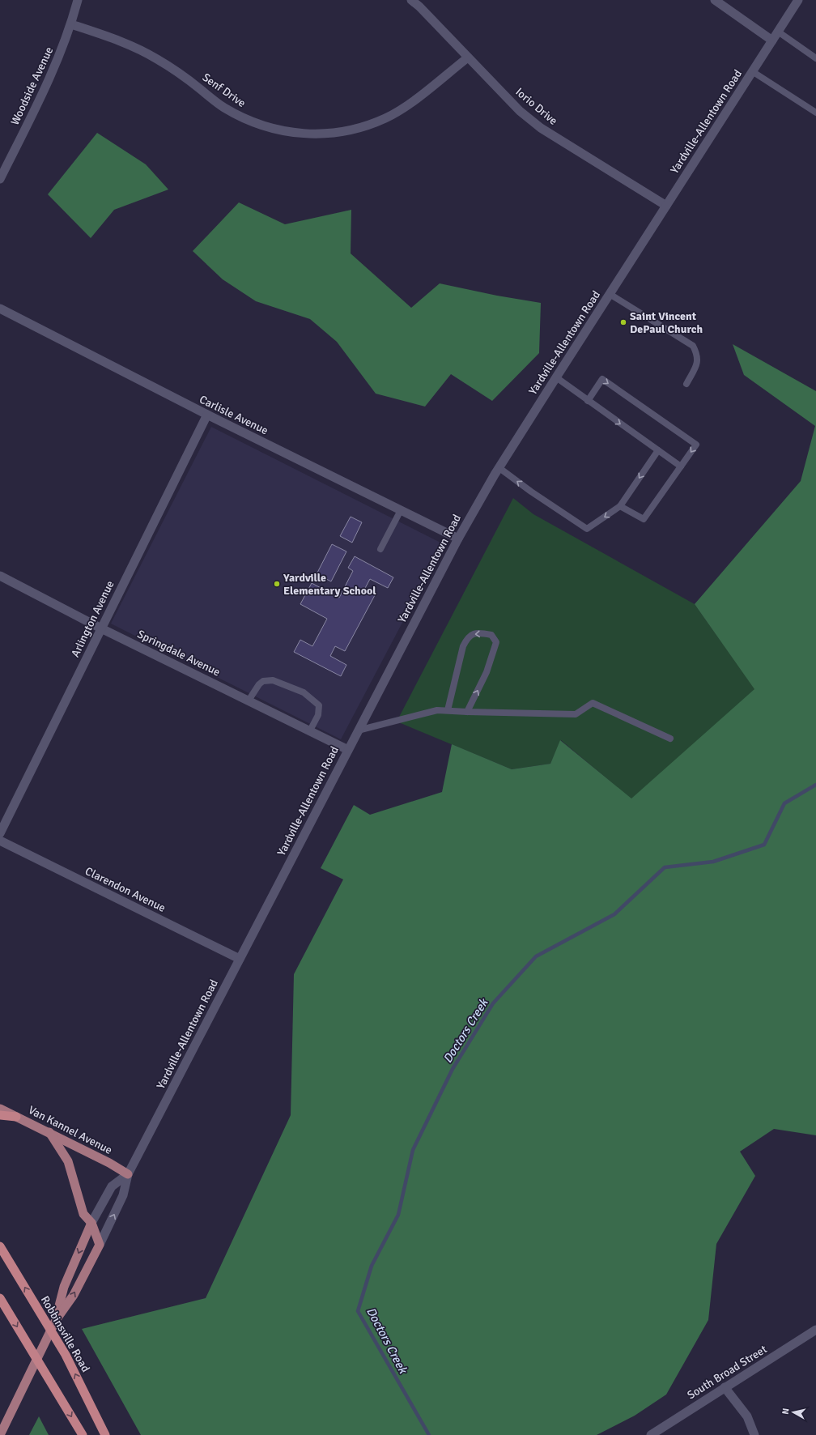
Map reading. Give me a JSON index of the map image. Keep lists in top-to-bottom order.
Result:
{
  "streets": {
    "highway": ["Robbinsville Road"],
    "main road": ["Yardville-Allentown Road", "Van Kannel Avenue"],
    "street": [
      "Woodside Avenue",
      "Senf Drive",
      "Iorio Drive",
      "Carlisle Avenue",
      "Arlington Avenue",
      "Springdale Avenue",
      "Clarendon Avenue",
      "South Broad Street"
    ]
  },
  "crossings": [
    ["Woodside Avenue", "Senf Drive"],
    ["Senf Drive", "Iorio Drive"],
    ["Iorio Drive", "Yardville-Allentown Road"],
    ["Yardville-Allentown Road", "Carlisle Avenue"],
    ["Yardville-Allentown Road", "Springdale Avenue"],
    ["Yardville-Allentown Road", "Clarendon Avenue"],
    ["Yardville-Allentown Road", "Van Kannel Avenue"],
    ["Carlisle Avenue", "Arlington Avenue"],
    ["Arlington Avenue", "Springdale Avenue"]
  ],
  "water": ["Doctors Creek"],
  "places": ["Saint Vincent DePaul Church", "Yardville Elementary School"],
  "north": "left"
}
